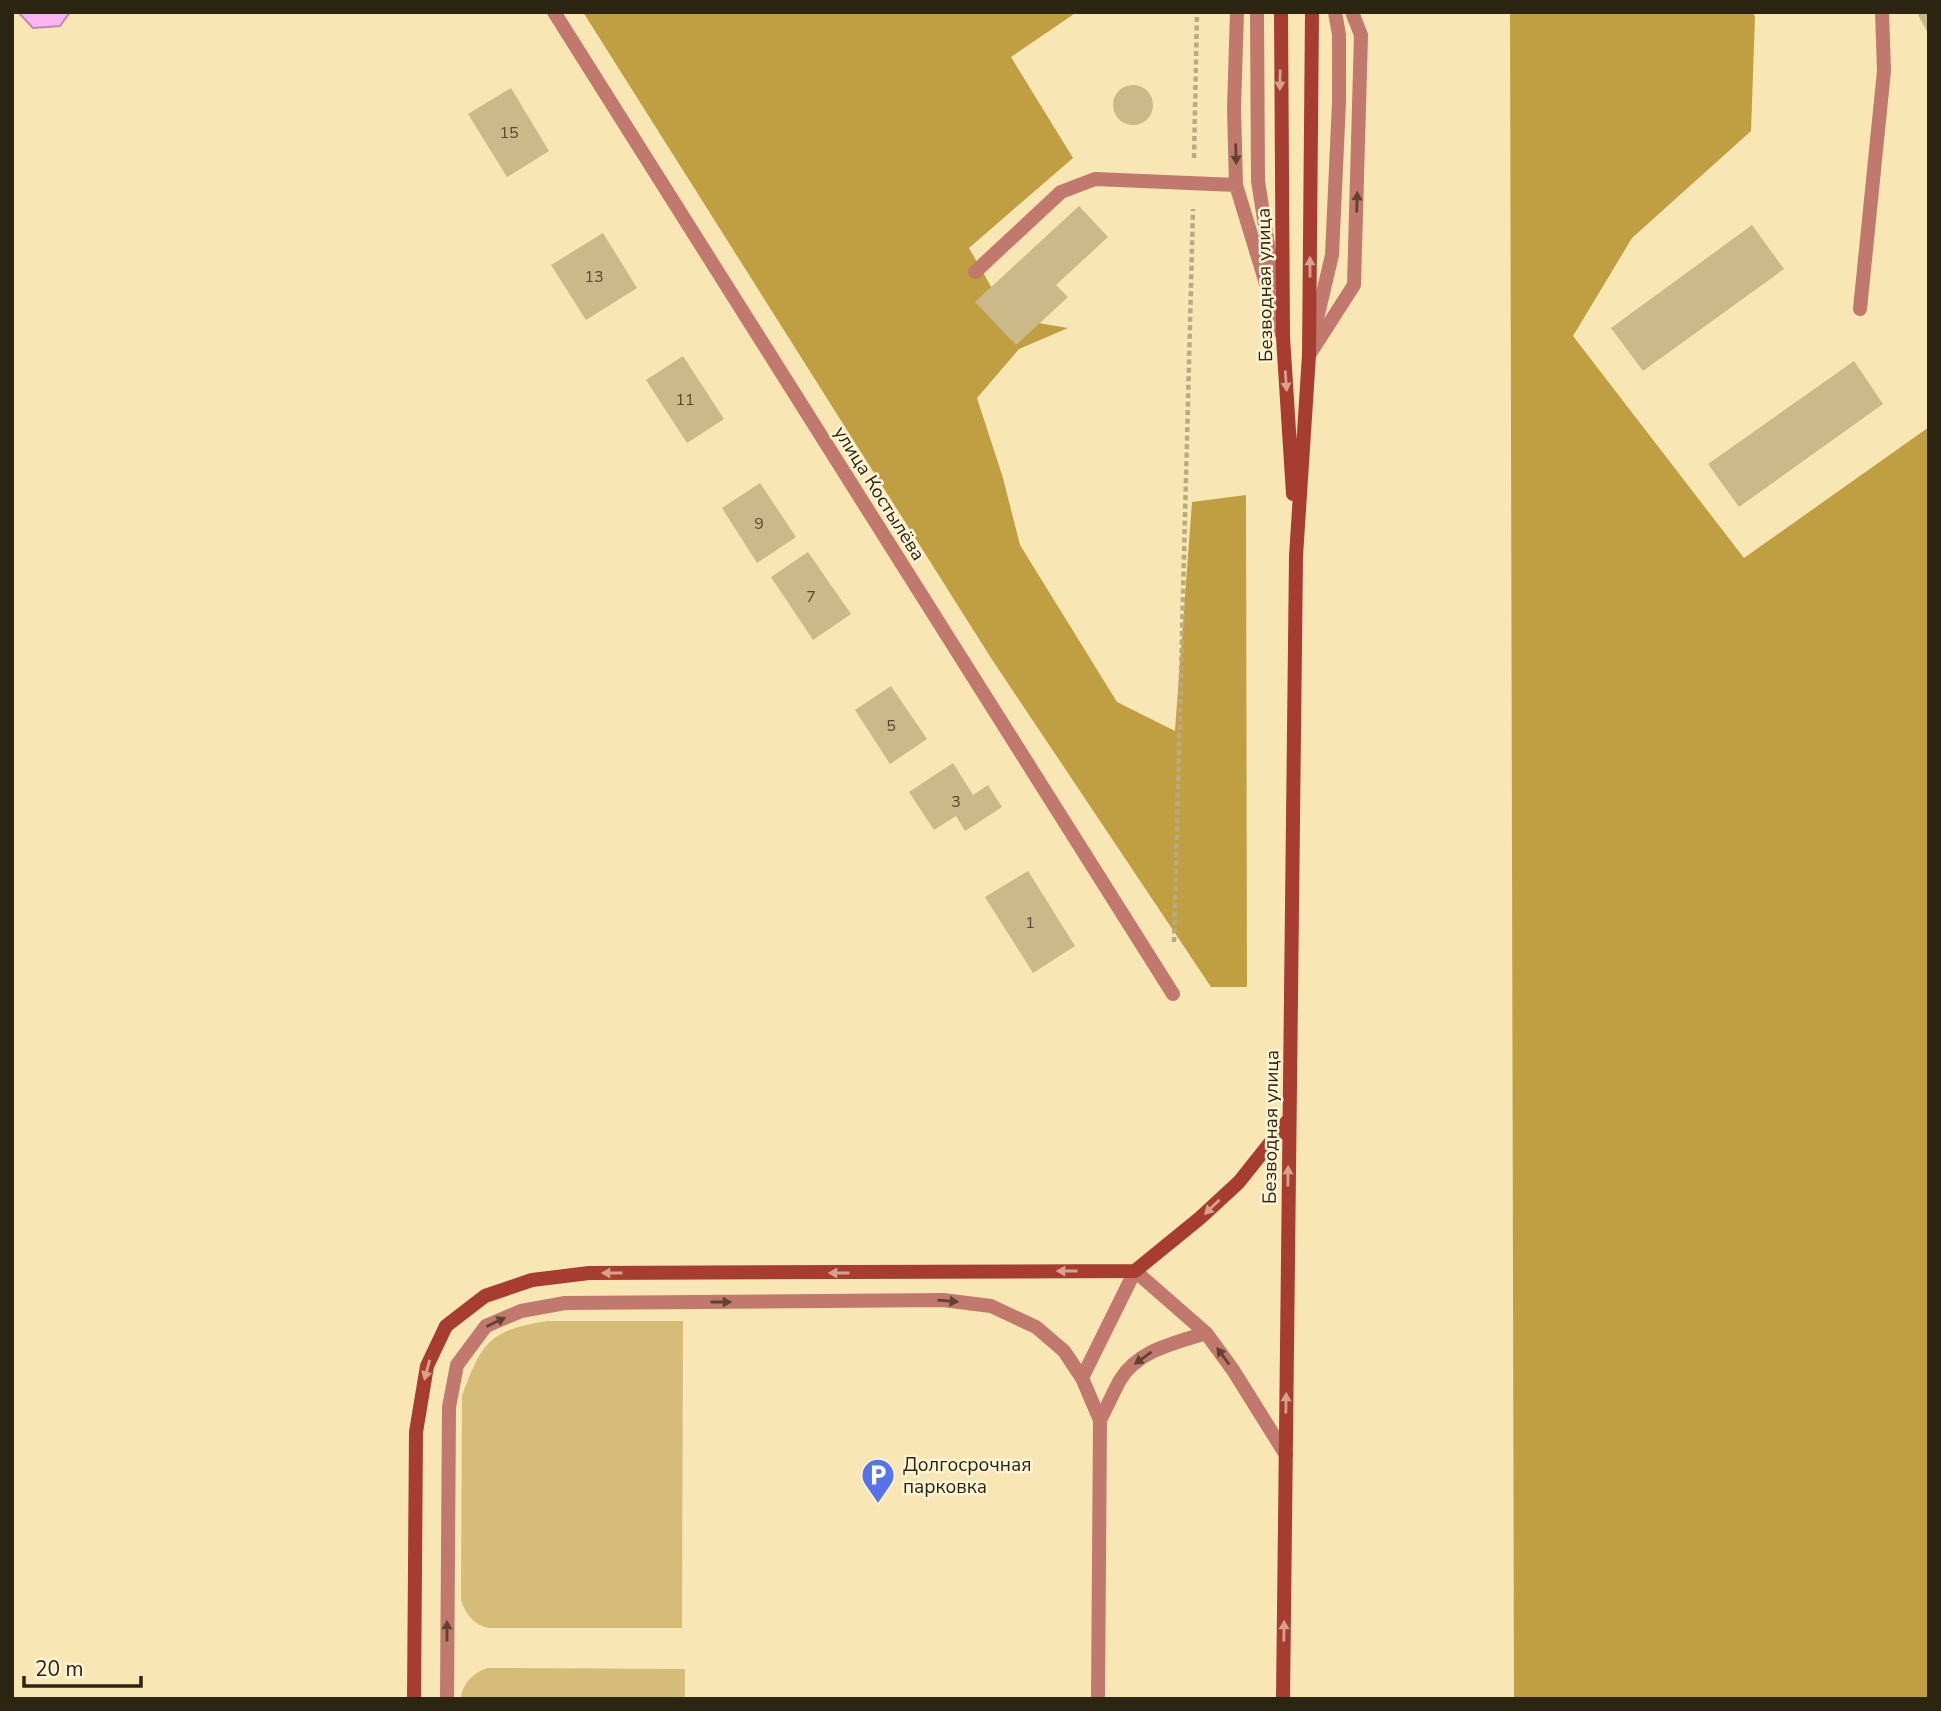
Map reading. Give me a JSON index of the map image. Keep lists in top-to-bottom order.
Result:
{
  "streets": {
    "main road": ["Безводная улица"],
    "street": ["улица Костылёва"]
  },
  "places": {
    "parking": ["Долгосрочная парковка"]
  },
  "house_numbers": [
    "15",
    "13",
    "11",
    "9",
    "7",
    "5",
    "3",
    "1"
  ],
  "scale_bar": "20 m"
}
